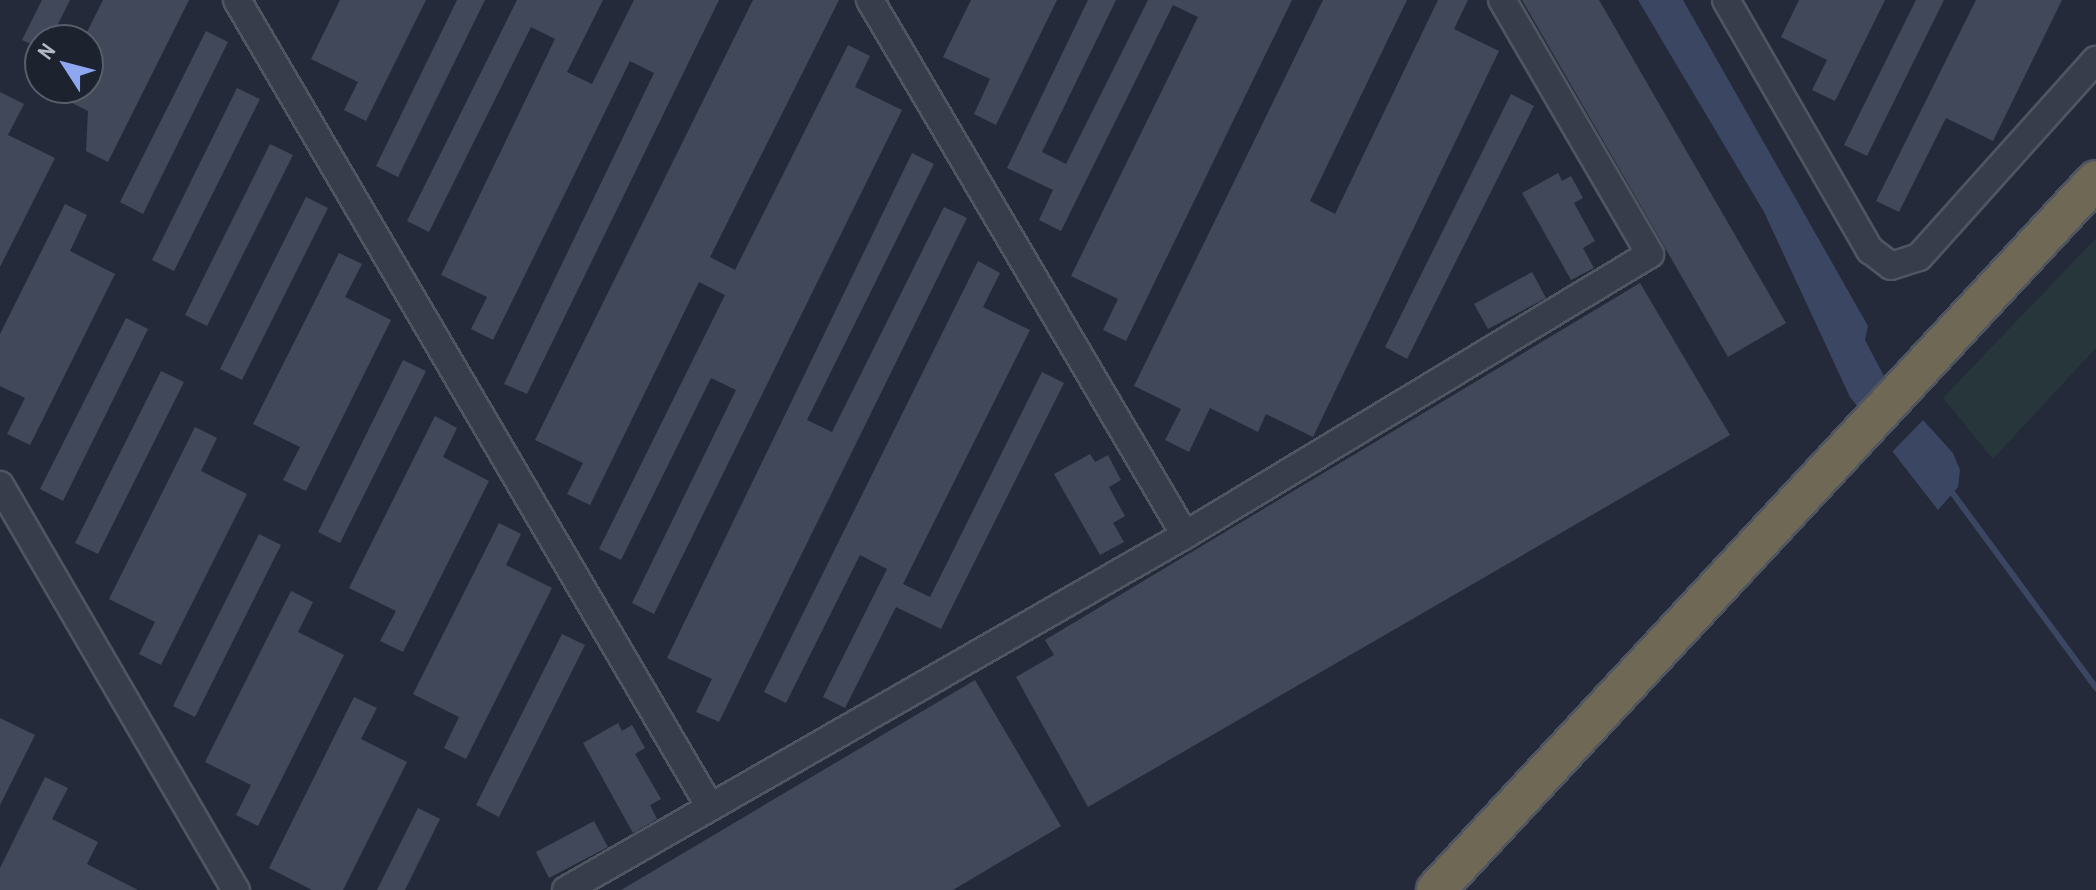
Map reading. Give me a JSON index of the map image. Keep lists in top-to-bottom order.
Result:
{
  "north": "top left"
}
